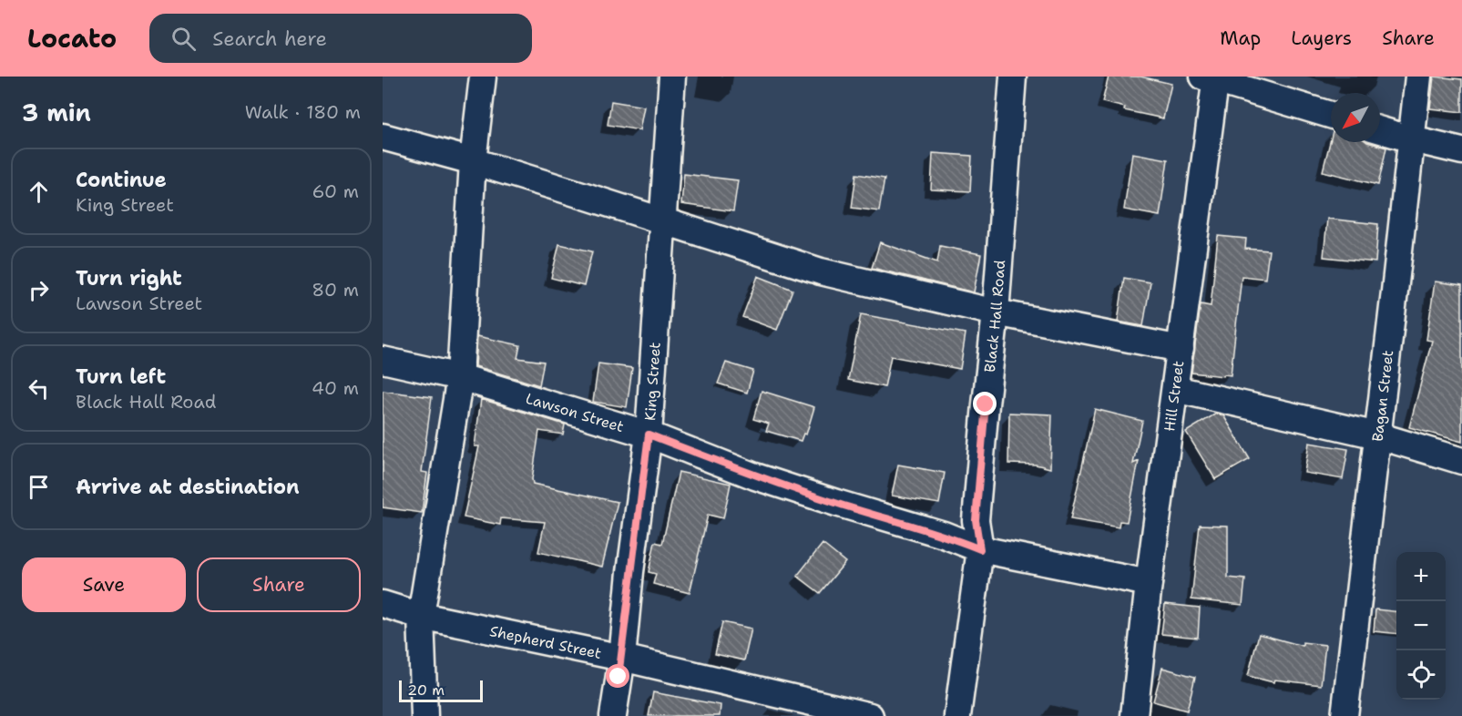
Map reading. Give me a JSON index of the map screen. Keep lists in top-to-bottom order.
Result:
{
  "streets": {
    "street": [
      "Black Hall Road",
      "King Street",
      "Hill Street",
      "Bagan Street",
      "Lawson Street",
      "Shepherd Street"
    ]
  },
  "crossings": [
    ["Black Hall Road", "Lawson Street"],
    ["King Street", "Lawson Street"],
    ["King Street", "Shepherd Street"],
    ["Hill Street", "Lawson Street"]
  ],
  "scale_bar": "20 m",
  "north": "bottom left",
  "page": {
    "header": "Locato",
    "search": "Search here",
    "nav": ["Map", "Layers", "Share"],
    "heading": ["3 min", "Walk · 180 m"],
    "list": [
      ["Continue", "King Street", "60 m"],
      ["Turn right", "Lawson Street", "80 m"],
      ["Turn left", "Black Hall Road", "40 m"],
      "Arrive at destination"
    ],
    "buttons": ["Save", "Share"],
    "map_buttons": ["+", "−"],
    "scale": "20 m"
  }
}
